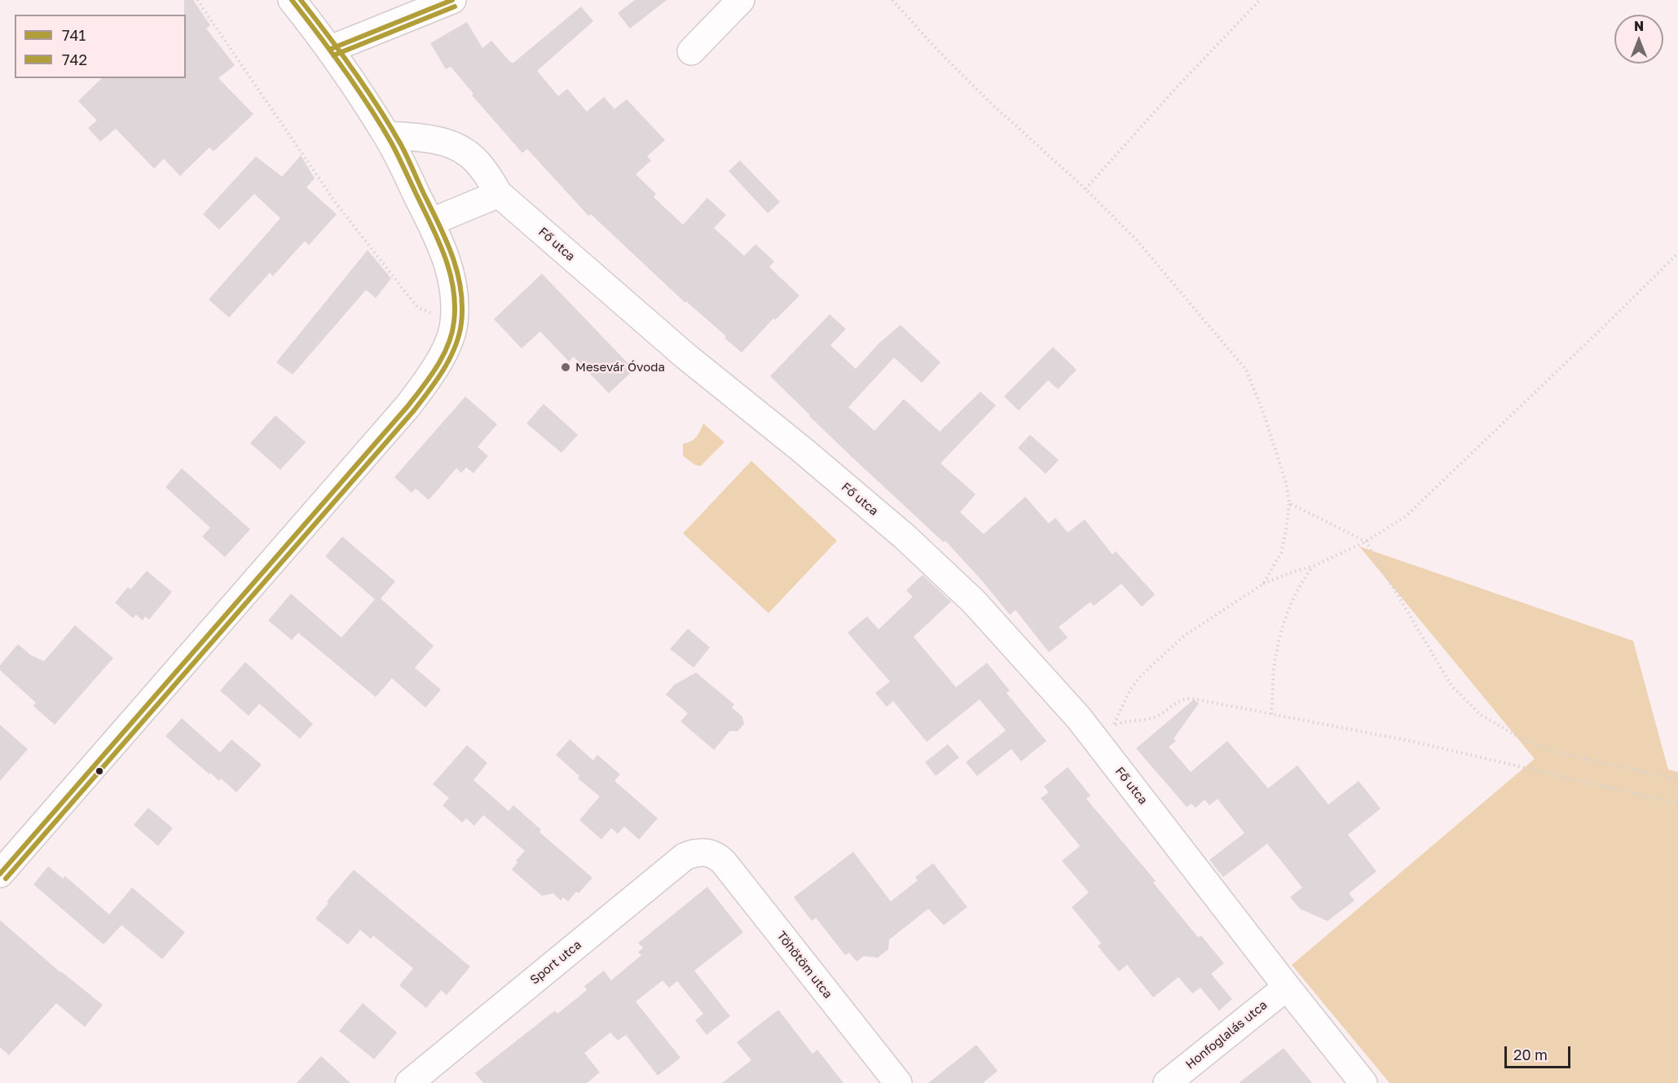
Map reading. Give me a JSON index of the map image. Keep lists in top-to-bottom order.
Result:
{
  "streets": {
    "street": [
      "Fő utca",
      "Sport utca",
      "Töhötöm utca",
      "Honfoglalás utca"
    ]
  },
  "crossings": [
    ["Fő utca", "Honfoglalás utca"],
    ["Sport utca", "Töhötöm utca"]
  ],
  "places": ["Mesevár Óvoda"],
  "lines": ["transit line 741", "transit line 742"],
  "legend": ["741", "742"],
  "scale_bar": "20 m",
  "north": "top"
}
